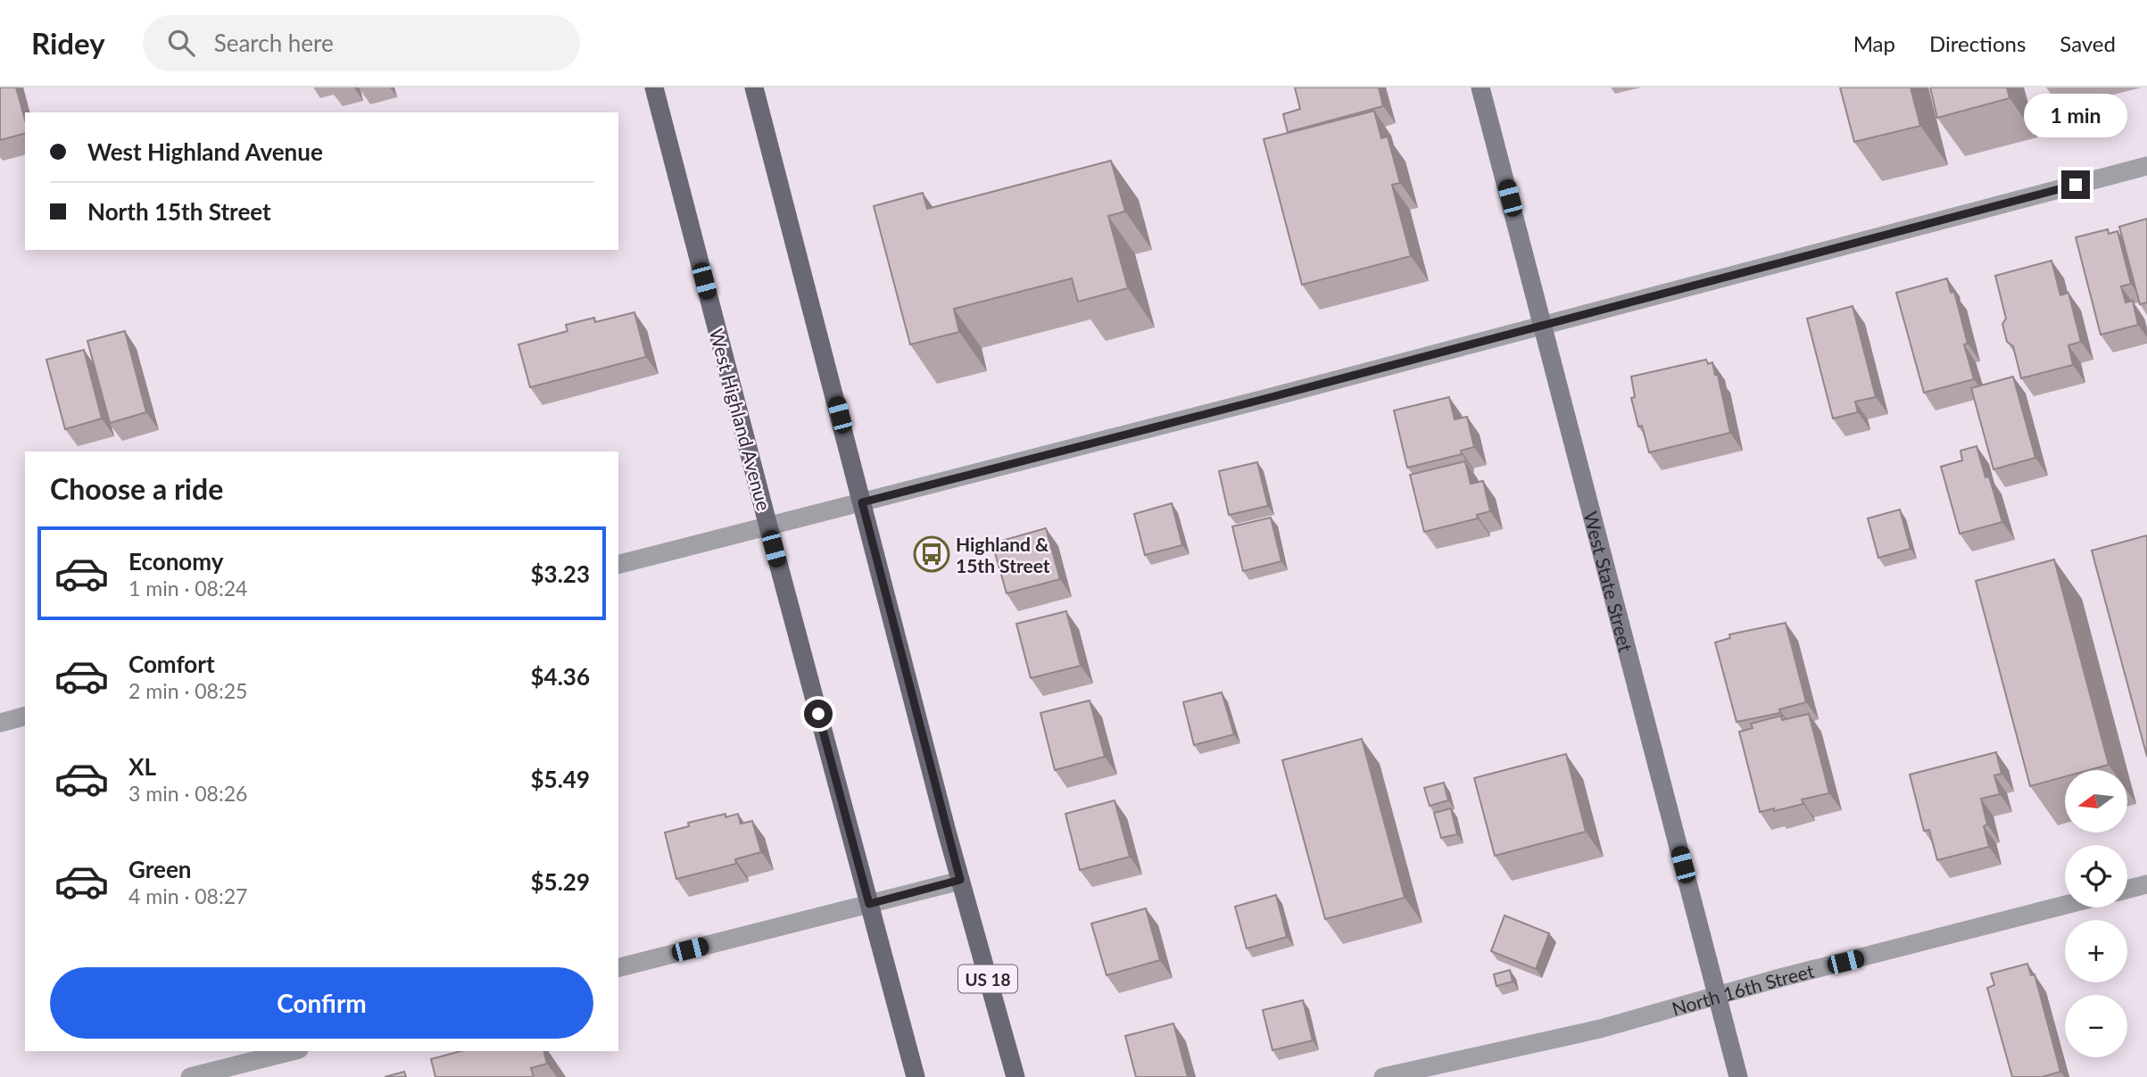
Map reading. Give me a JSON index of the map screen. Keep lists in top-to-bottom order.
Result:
{
  "streets": {
    "main road": ["West Highland Avenue", "US 18"],
    "street": ["West State Street", "North 16th Street"]
  },
  "crossings": [
    ["West State Street", "North 16th Street"]
  ],
  "places": {
    "bus stop": ["Highland & 15th Street"]
  },
  "north": "left",
  "page": {
    "header": "Ridey",
    "search": "Search here",
    "nav": ["Map", "Directions", "Saved"],
    "bubble": "1 min",
    "banner": ["West Highland Avenue", "North 15th Street"],
    "heading": "Choose a ride",
    "list": [
      {
        "name": "Economy",
        "note": "1 min · 08:24",
        "value": "$3.23"
      },
      {
        "name": "Comfort",
        "note": "2 min · 08:25",
        "value": "$4.36"
      },
      {
        "name": "XL",
        "note": "3 min · 08:26",
        "value": "$5.49"
      },
      {
        "name": "Green",
        "note": "4 min · 08:27",
        "value": "$5.29"
      }
    ],
    "map_buttons": ["+", "−"],
    "buttons": "Confirm"
  }
}
